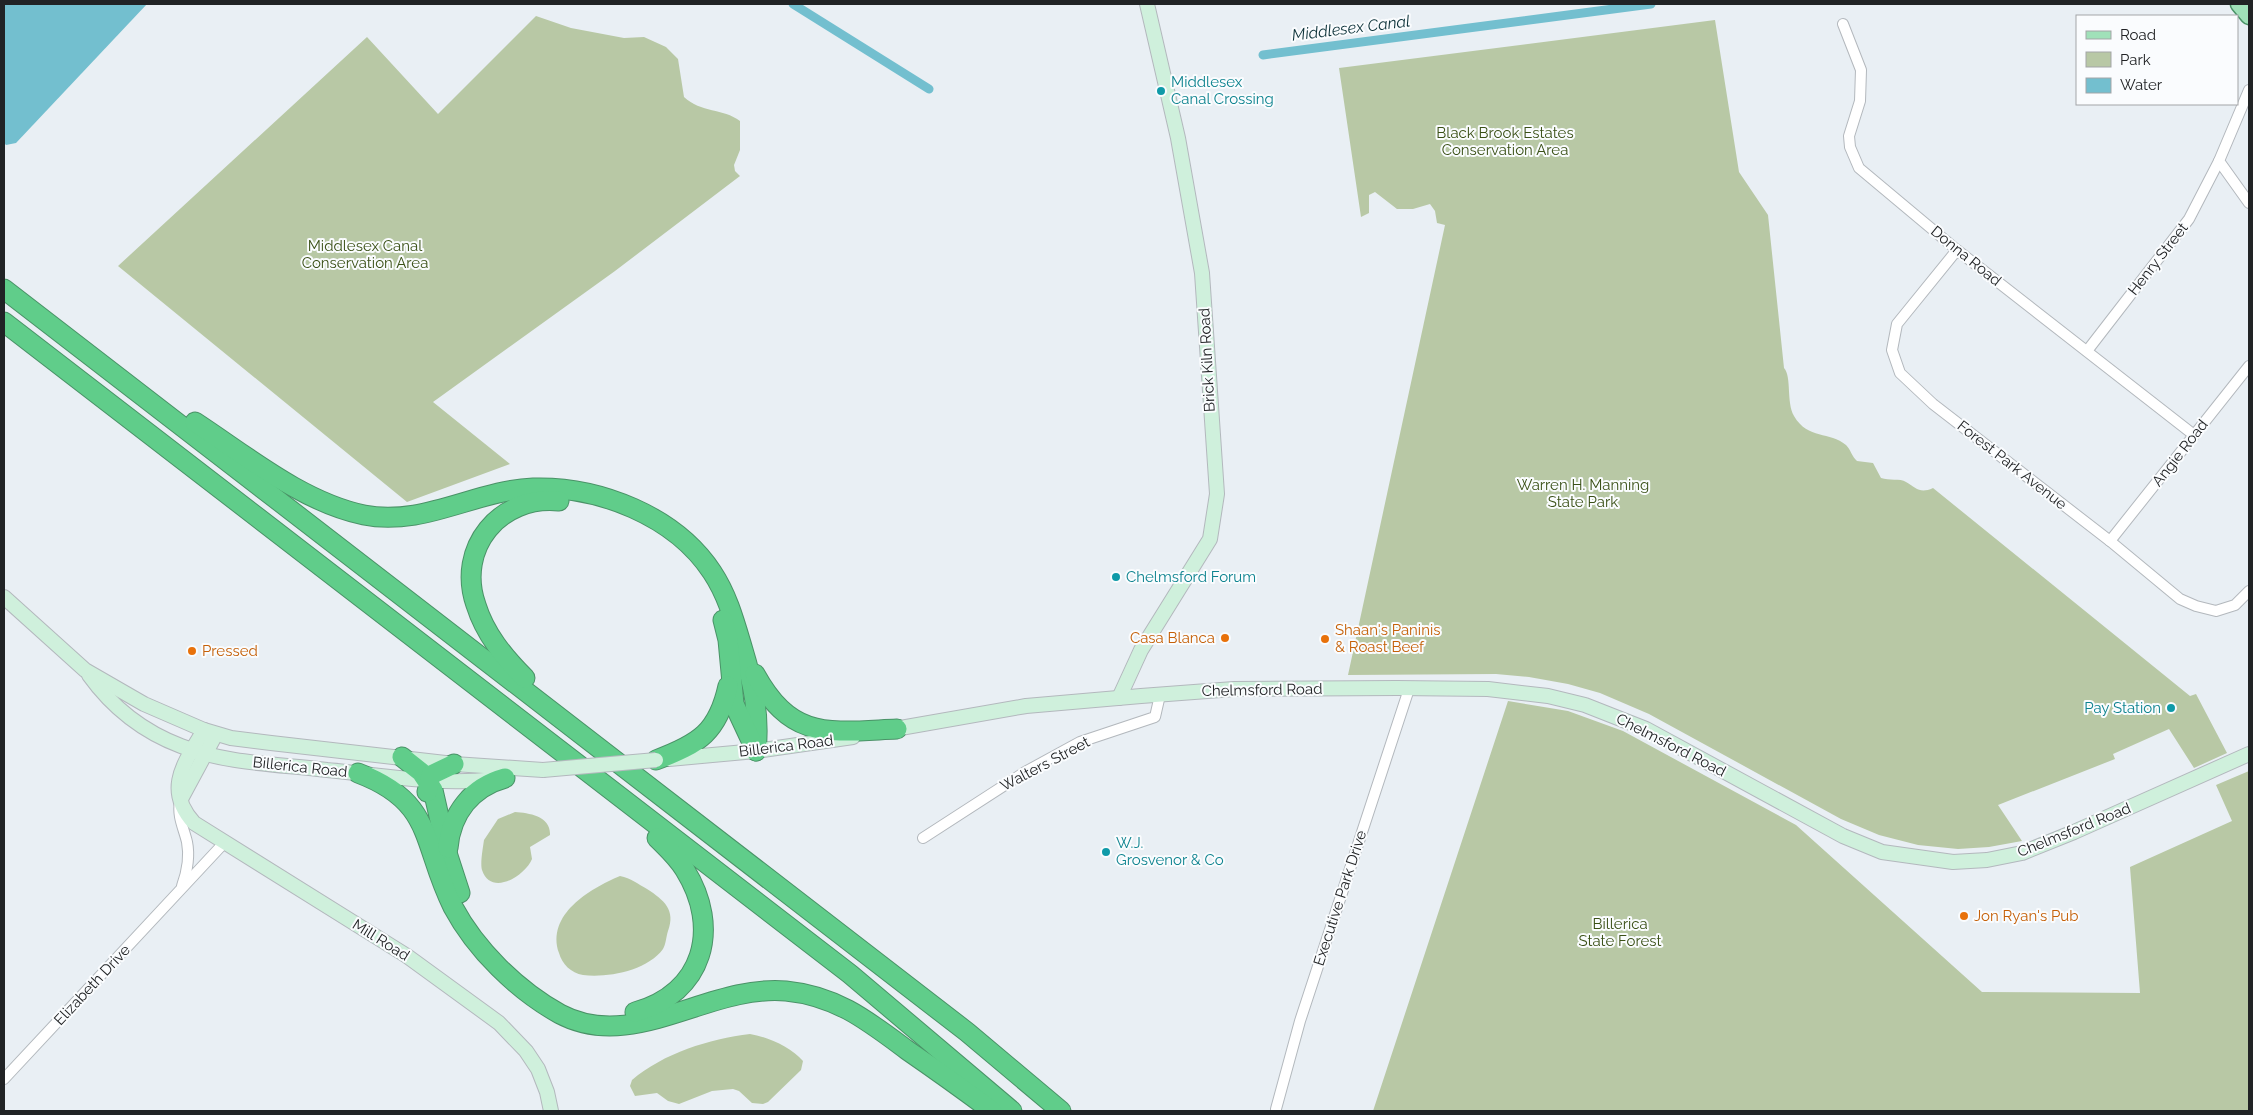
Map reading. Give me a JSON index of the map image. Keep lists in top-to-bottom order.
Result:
{
  "streets": {
    "main road": [
      "Brick Kiln Road",
      "Chelmsford Road",
      "Billerica Road",
      "Mill Road"
    ],
    "street": [
      "Donna Road",
      "Henry Street",
      "Angie Road",
      "Forest Park Avenue",
      "Walters Street",
      "Executive Park Drive",
      "Elizabeth Drive"
    ]
  },
  "crossings": [
    ["Donna Road", "Henry Street"],
    ["Donna Road", "Angie Road"],
    ["Donna Road", "Forest Park Avenue"],
    ["Brick Kiln Road", "Chelmsford Road"],
    ["Angie Road", "Forest Park Avenue"],
    ["Chelmsford Road", "Billerica Road"],
    ["Chelmsford Road", "Walters Street"],
    ["Chelmsford Road", "Executive Park Drive"],
    ["Billerica Road", "Mill Road"],
    ["Mill Road", "Elizabeth Drive"]
  ],
  "water": ["Middlesex Canal"],
  "parks": [
    "Black Brook Estates Conservation Area",
    "Middlesex Canal Conservation Area",
    "Warren H. Manning State Park",
    "Billerica State Forest"
  ],
  "places": [
    "Middlesex Canal Crossing",
    "Chelmsford Forum",
    "Casa Blanca",
    "Shaan's Paninis & Roast Beef",
    "Pressed",
    "Pay Station",
    "W.J. Grosvenor & Co",
    "Jon Ryan's Pub"
  ],
  "legend": ["Road", "Park", "Water"]
}
